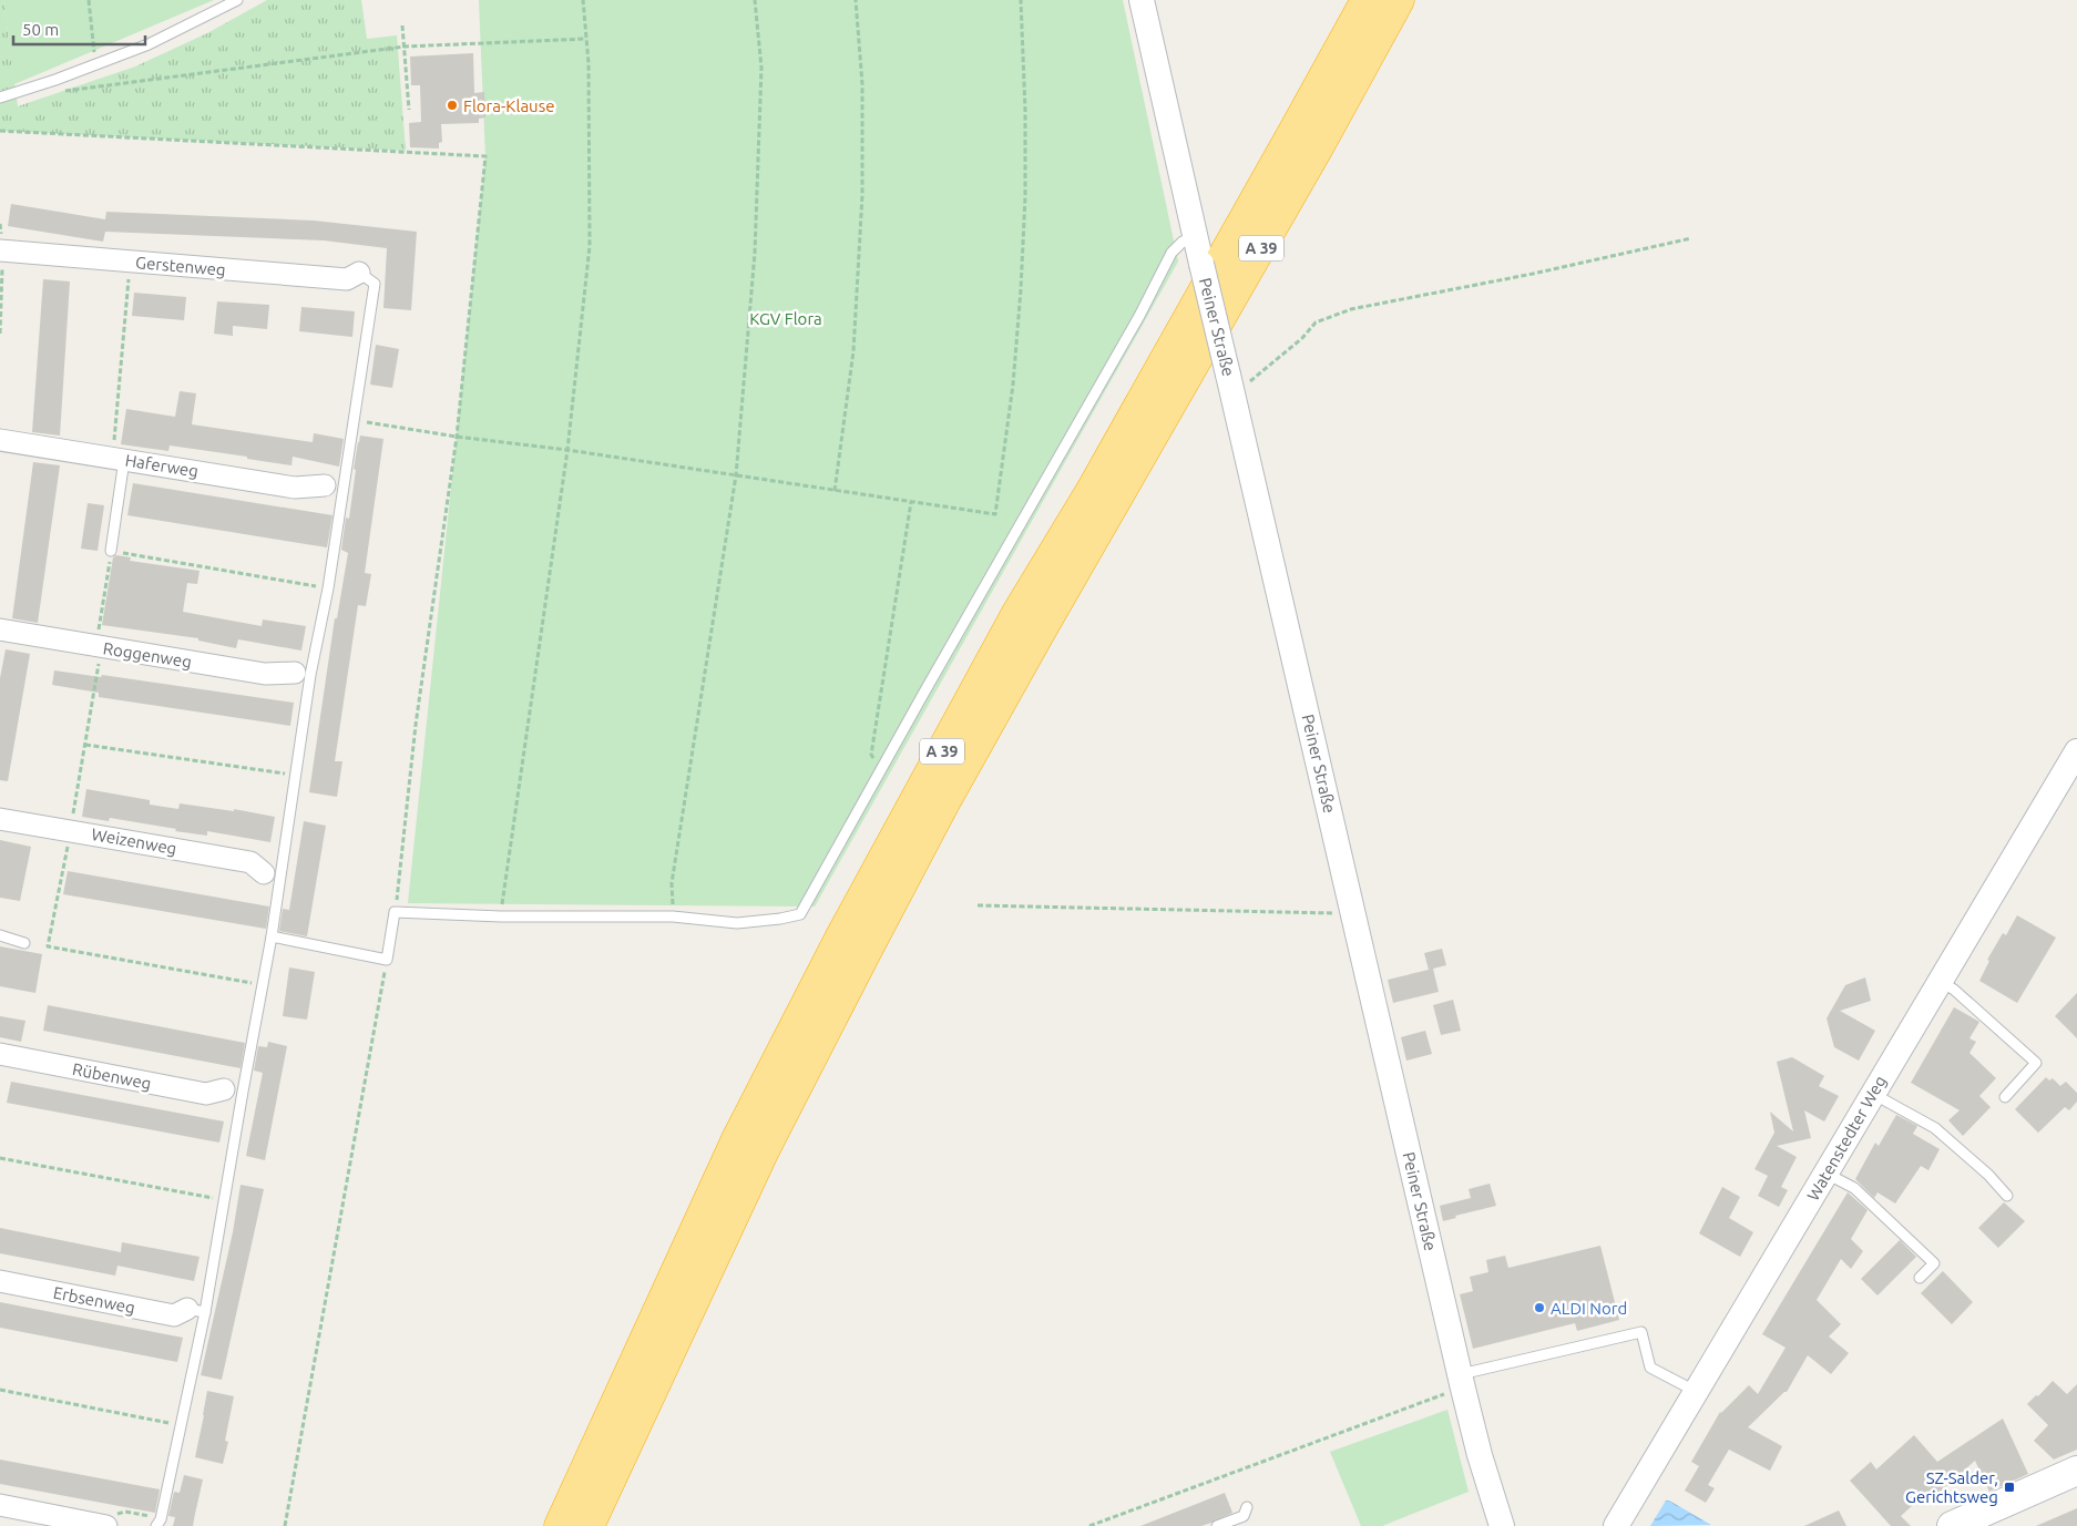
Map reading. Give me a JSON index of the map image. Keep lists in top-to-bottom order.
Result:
{
  "streets": {
    "highway": ["A 39"],
    "street": [
      "Gerstenweg",
      "Peiner Straße",
      "Haferweg",
      "Roggenweg",
      "Weizenweg",
      "Rübenweg",
      "Watenstedter Weg",
      "Erbsenweg"
    ]
  },
  "parks": ["KGV Flora"],
  "places": {
    "other": ["Flora-Klause", "ALDI Nord"],
    "transit": ["SZ-Salder, Gerichtsweg"]
  },
  "scale_bar": "50 m"
}
